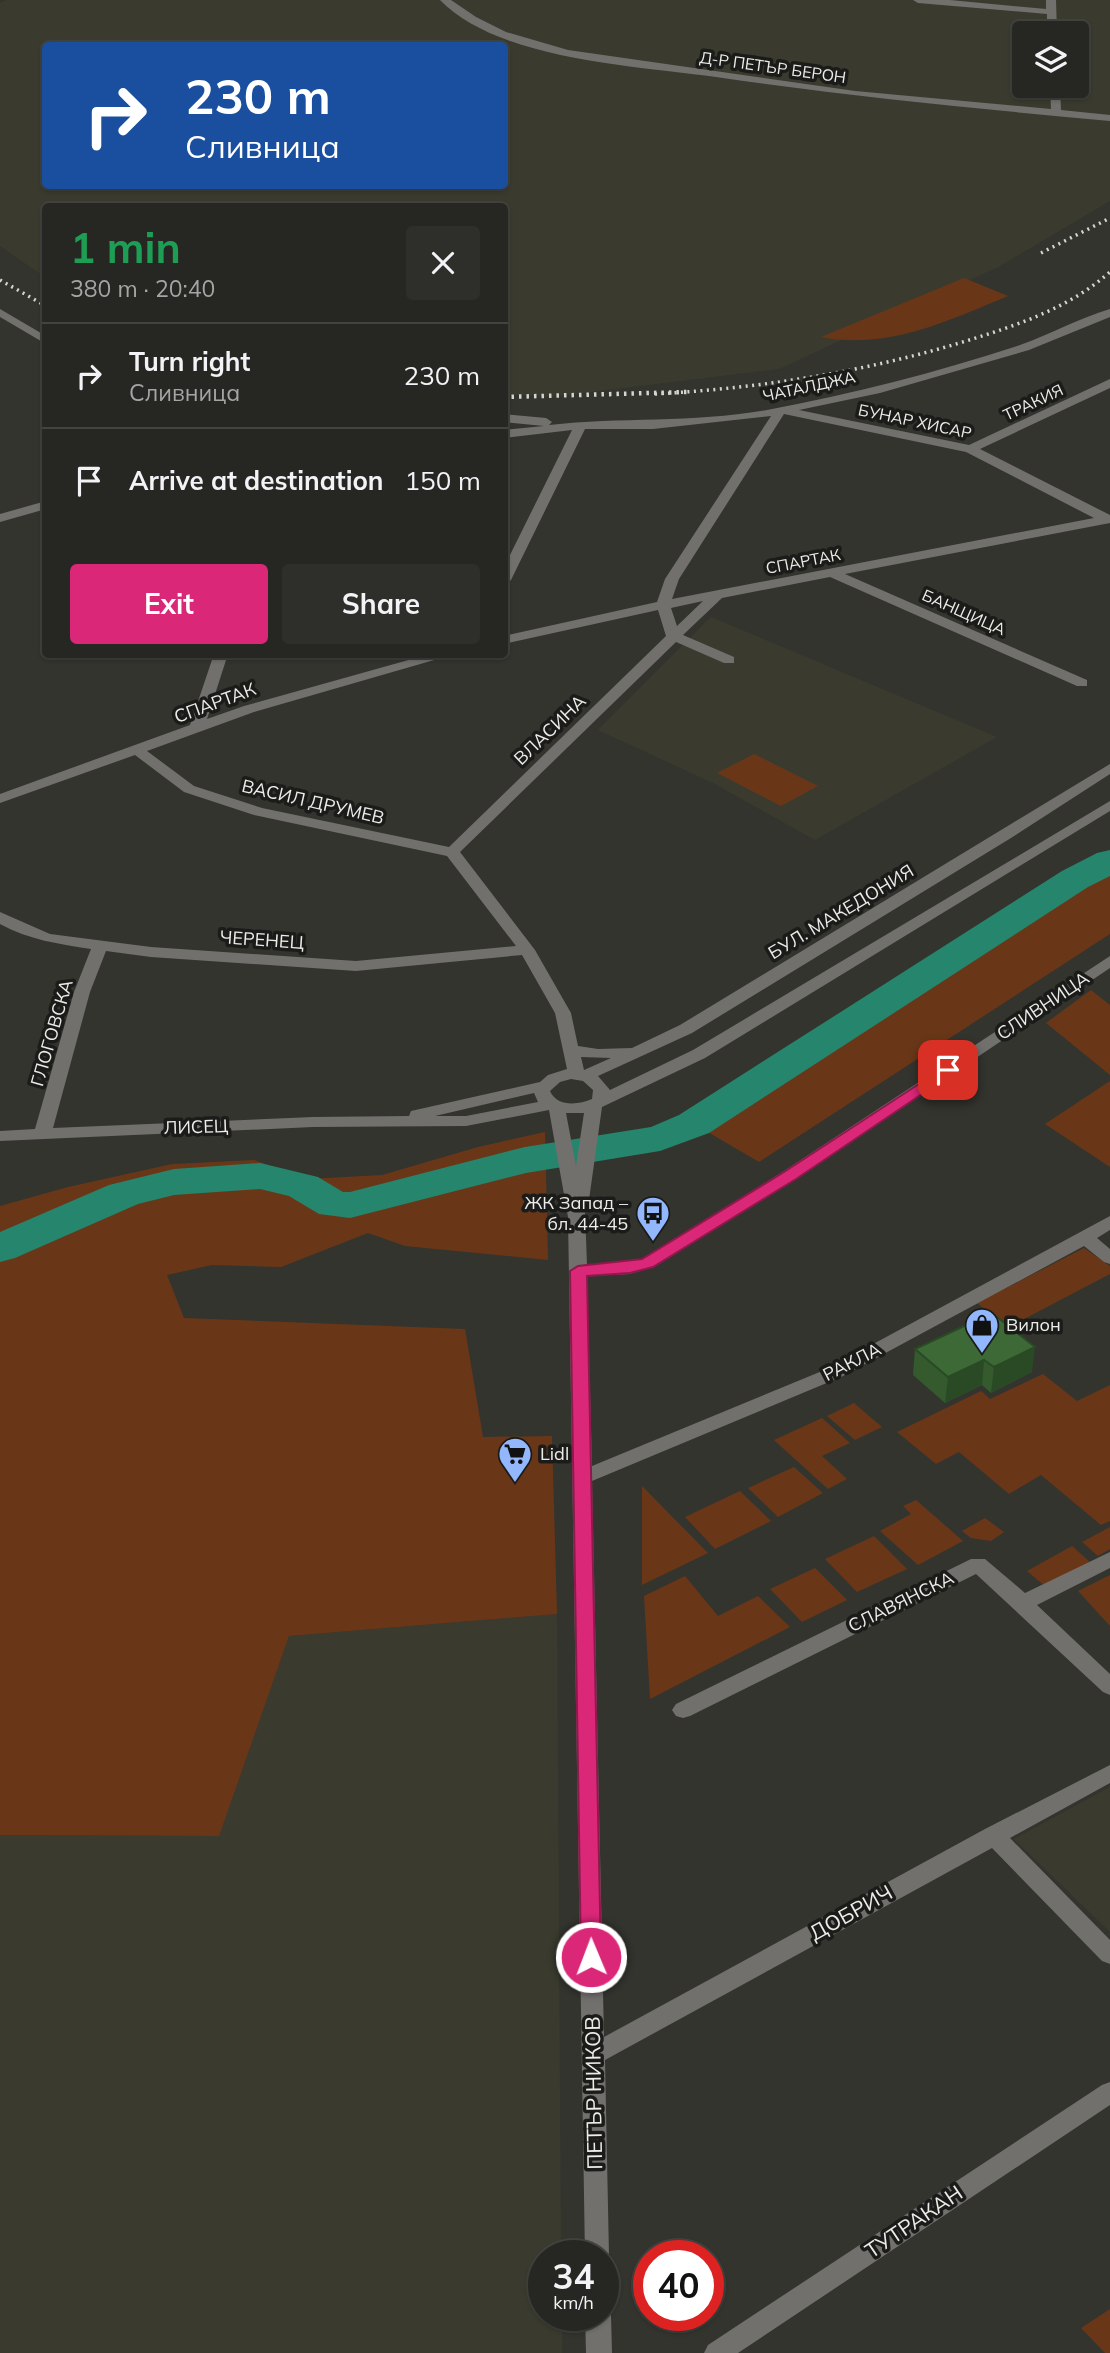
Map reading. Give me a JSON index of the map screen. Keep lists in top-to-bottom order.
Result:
{
  "streets": {
    "street": [
      "Д-Р ПЕТЪР БЕРОН",
      "ЧАТАЛДЖА",
      "ТРАКИЯ",
      "БУНАР ХИСАР",
      "СПАРТАК",
      "БАНЩИЦА",
      "ВЛАСИНА",
      "ВАСИЛ ДРУМЕВ",
      "БУЛ. МАКЕДОНИЯ",
      "ЧЕРЕНЕЦ",
      "СЛИВНИЦА",
      "ГЛОГОВСКА",
      "ЛИСЕЦ",
      "РАКЛА",
      "СЛАВЯНСКА",
      "ДОБРИЧ",
      "ПЕТЪР НИКОВ",
      "ТУТРАКАН"
    ]
  },
  "crossings": [
    ["ЧАТАЛДЖА", "БУНАР ХИСАР"],
    ["ТРАКИЯ", "БУНАР ХИСАР"],
    ["БУНАР ХИСАР", "СПАРТАК"],
    ["СПАРТАК", "БАНЩИЦА"],
    ["СПАРТАК", "ВЛАСИНА"],
    ["СПАРТАК", "ВАСИЛ ДРУМЕВ"],
    ["ВЛАСИНА", "ВАСИЛ ДРУМЕВ"],
    ["БУЛ. МАКЕДОНИЯ", "ЛИСЕЦ"],
    ["ЧЕРЕНЕЦ", "ГЛОГОВСКА"],
    ["СЛИВНИЦА", "ПЕТЪР НИКОВ"],
    ["ГЛОГОВСКА", "ЛИСЕЦ"],
    ["РАКЛА", "ПЕТЪР НИКОВ"],
    ["ДОБРИЧ", "ПЕТЪР НИКОВ"]
  ],
  "places": {
    "bus stop": ["ЖК Запад – бл. 44-45"],
    "shop": ["Вилон"],
    "supermarket": ["Lidl"]
  },
  "page": {
    "turn": ["230 m", "Сливница"],
    "heading": ["1 min", "380 m · 20:40"],
    "list": [
      {
        "name": "Turn right",
        "note": "Сливница",
        "value": "230 m"
      },
      {
        "name": "Arrive at destination",
        "value": "150 m"
      }
    ],
    "buttons": ["Exit", "Share"],
    "speed": "34 km/h",
    "limit": "40"
  }
}
